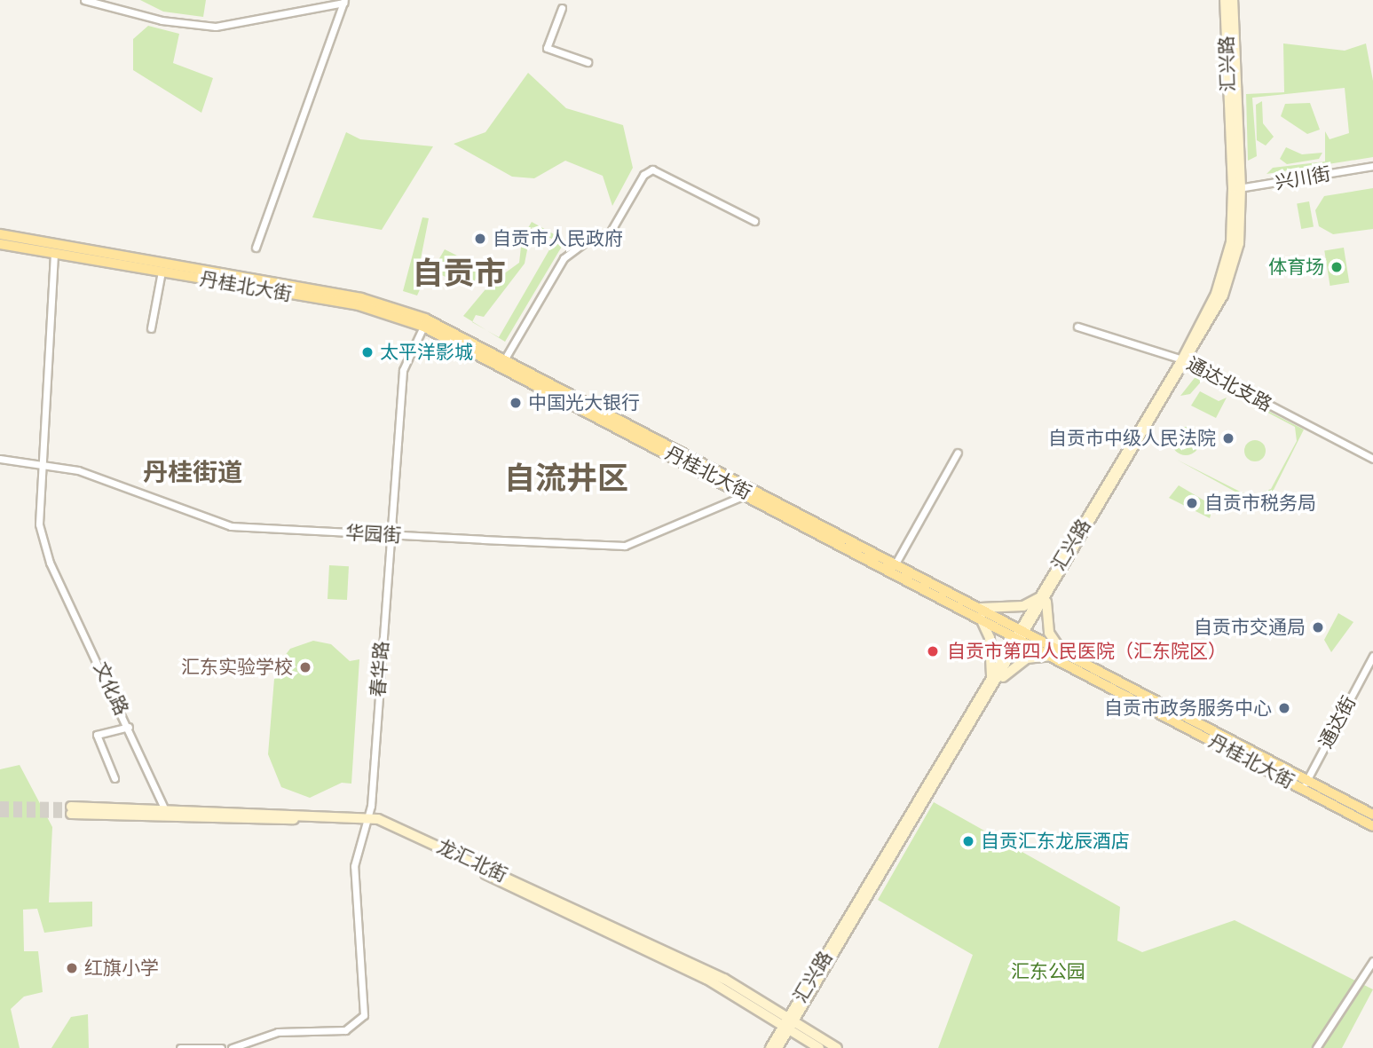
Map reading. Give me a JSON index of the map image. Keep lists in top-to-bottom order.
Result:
{
  "streets": {
    "main road": ["汇兴路", "丹桂北大街", "龙汇北街"],
    "street": [
      "兴川街",
      "通达北支路",
      "华园街",
      "春华路",
      "文化路",
      "通达街"
    ]
  },
  "crossings": [
    ["汇兴路", "兴川街"],
    ["汇兴路", "丹桂北大街"],
    ["汇兴路", "通达北支路"],
    ["丹桂北大街", "华园街"],
    ["丹桂北大街", "春华路"],
    ["丹桂北大街", "通达街"],
    ["华园街", "春华路"],
    ["华园街", "文化路"],
    ["春华路", "龙汇北街"],
    ["文化路", "龙汇北街"]
  ],
  "districts": ["自贡市", "丹桂街道", "自流井区"],
  "parks": ["汇东公园"],
  "places": [
    "自贡市人民政府",
    "体育场",
    "太平洋影城",
    "中国光大银行",
    "自贡市中级人民法院",
    "自贡市税务局",
    "自贡市交通局",
    "自贡市第四人民医院（汇东院区）",
    "汇东实验学校",
    "自贡市政务服务中心",
    "自贡汇东龙辰酒店",
    "红旗小学"
  ]
}
